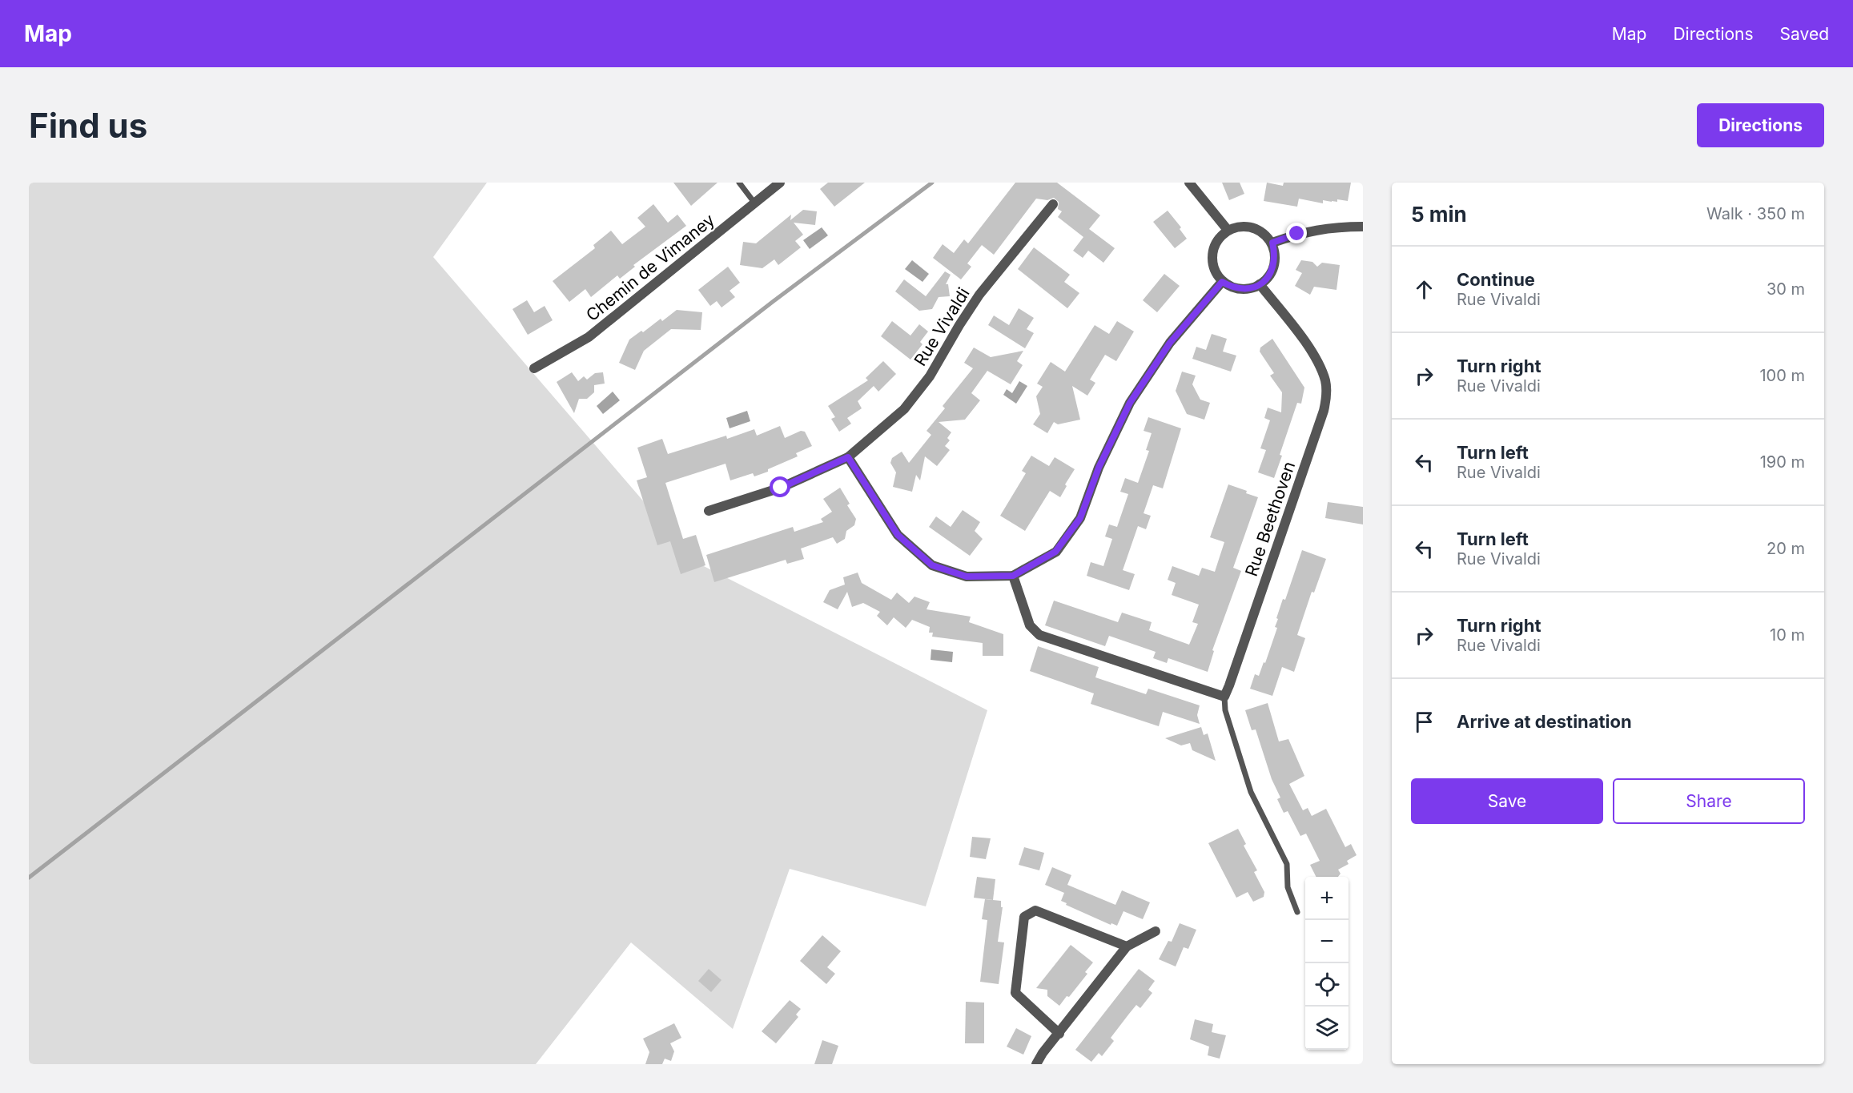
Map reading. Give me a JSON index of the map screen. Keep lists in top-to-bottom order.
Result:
{
  "streets": {
    "street": ["Chemin de Vimaney", "Rue Vivaldi", "Rue Beethoven"]
  },
  "page": {
    "header": "Map",
    "nav": ["Map", "Directions", "Saved"],
    "buttons": [
      "Directions",
      ["Save", "Share"]
    ],
    "title": "Find us",
    "heading": ["5 min", "Walk · 350 m"],
    "list": [
      ["Continue", "Rue Vivaldi", "30 m"],
      ["Turn right", "Rue Vivaldi", "100 m"],
      ["Turn left", "Rue Vivaldi", "190 m"],
      ["Turn left", "Rue Vivaldi", "20 m"],
      ["Turn right", "Rue Vivaldi", "10 m"],
      "Arrive at destination"
    ],
    "map_buttons": ["+", "−"]
  }
}
